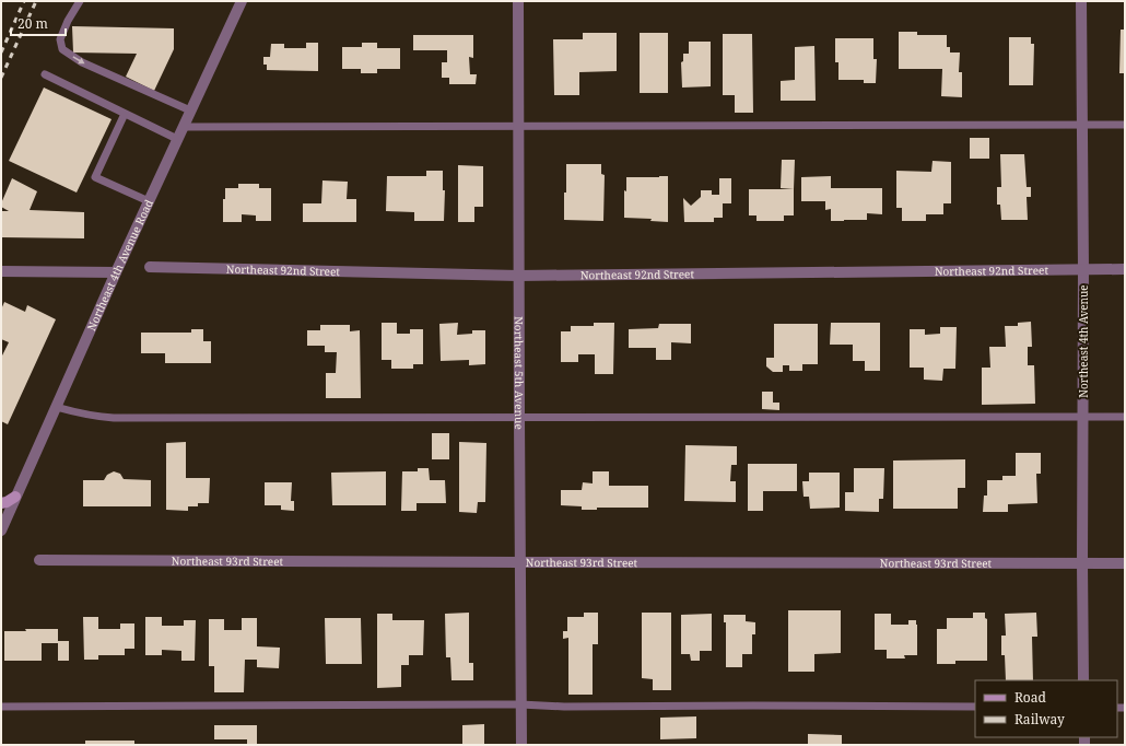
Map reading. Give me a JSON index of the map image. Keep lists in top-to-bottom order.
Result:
{
  "streets": {
    "street": [
      "Northeast 4th Avenue Road",
      "Northeast 92nd Street",
      "Northeast 4th Avenue",
      "Northeast 5th Avenue",
      "Northeast 93rd Street"
    ]
  },
  "crossings": [
    ["Northeast 92nd Street", "Northeast 4th Avenue"],
    ["Northeast 92nd Street", "Northeast 5th Avenue"],
    ["Northeast 4th Avenue", "Northeast 93rd Street"],
    ["Northeast 5th Avenue", "Northeast 93rd Street"]
  ],
  "legend": ["Road", "Railway"],
  "scale_bar": "20 m"
}
